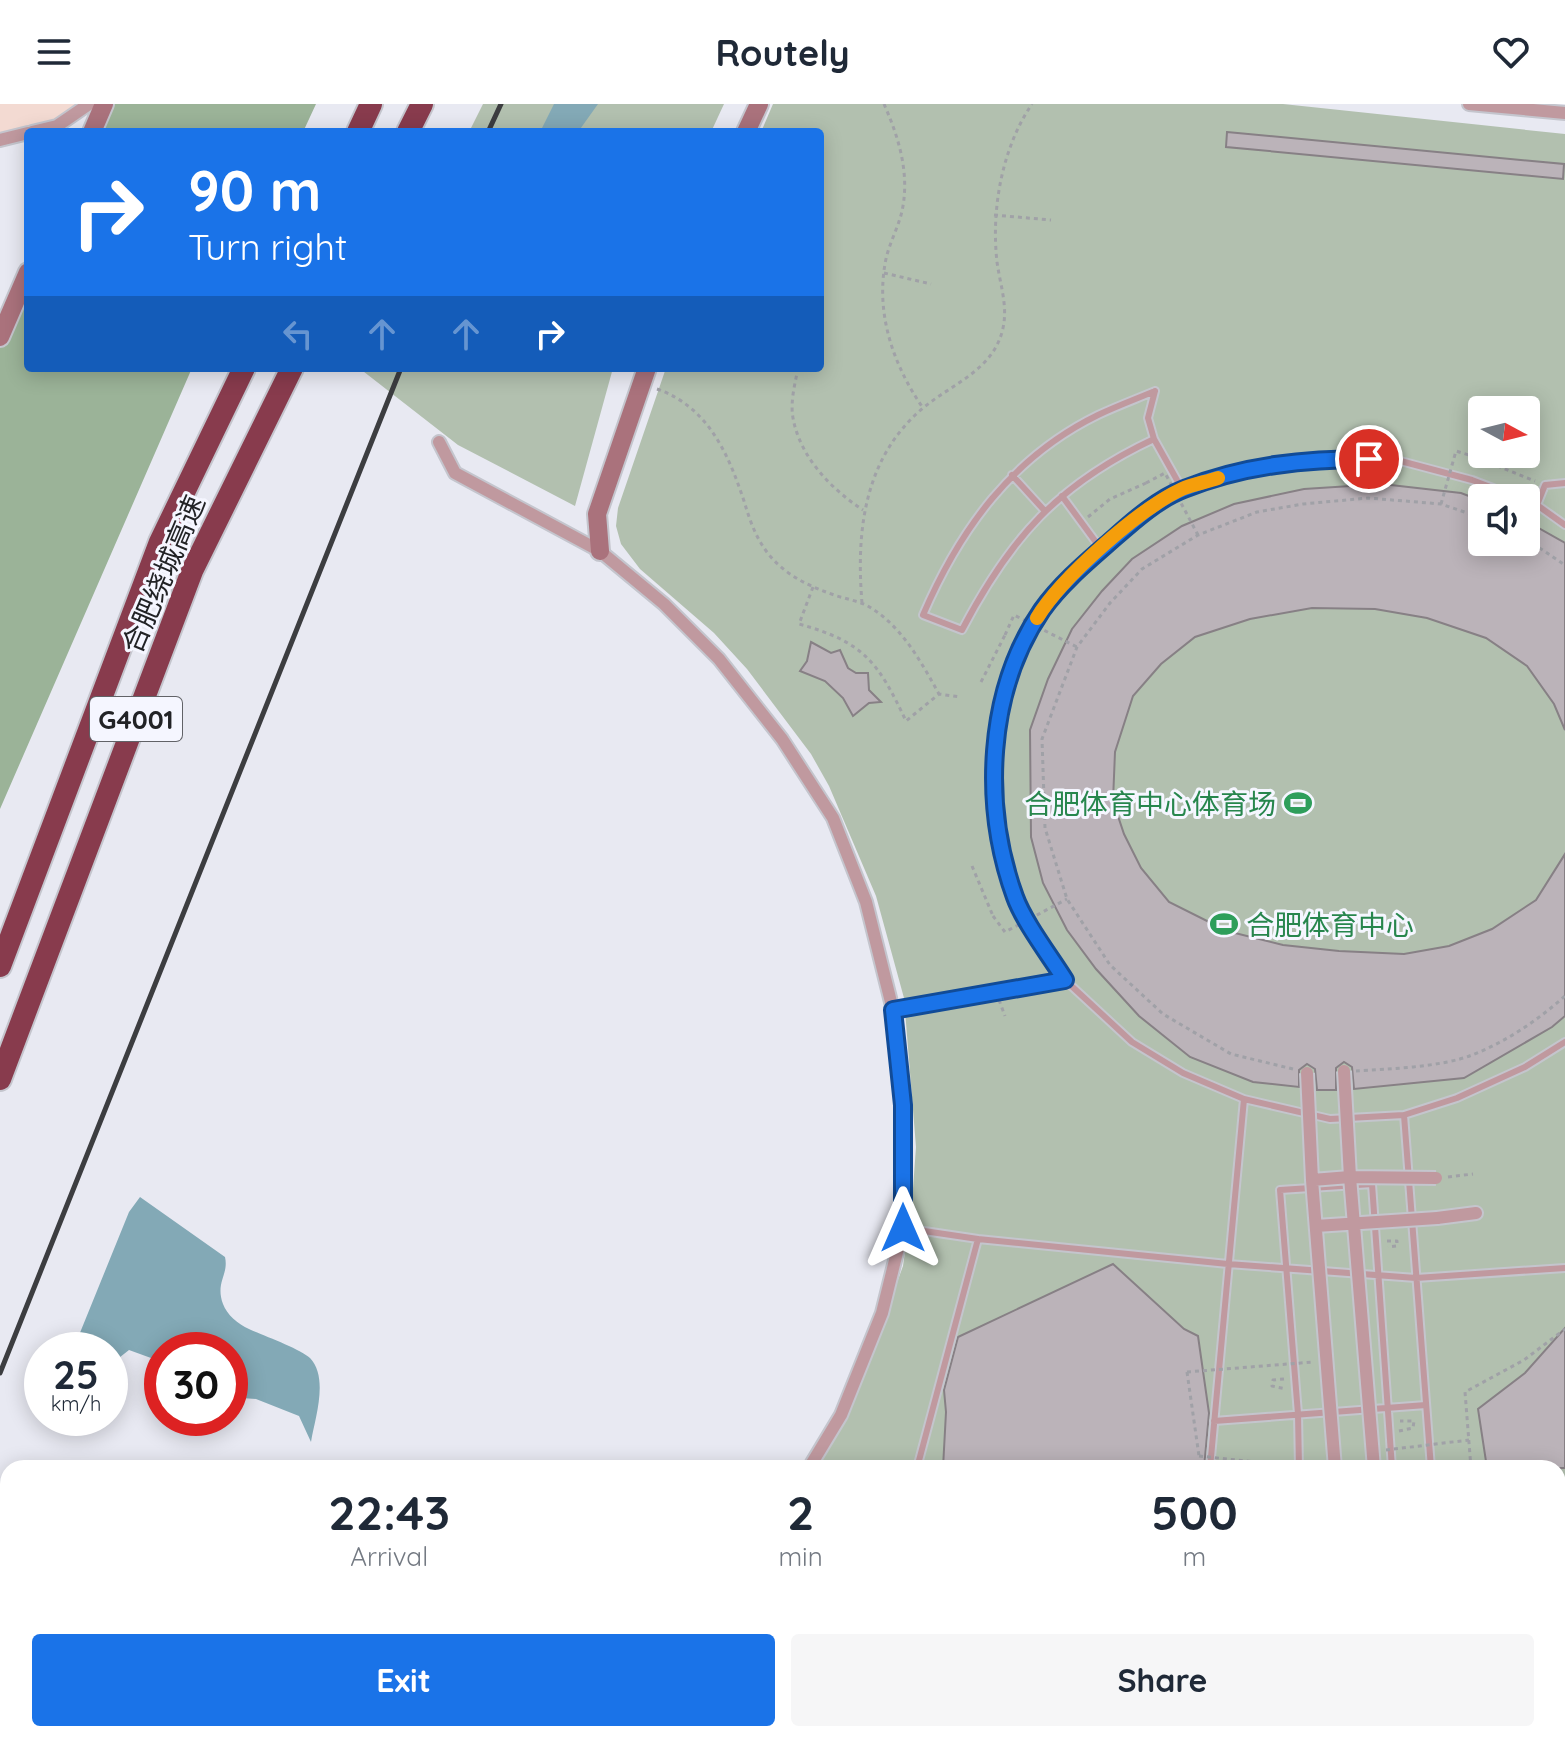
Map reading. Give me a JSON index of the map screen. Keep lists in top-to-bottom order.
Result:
{
  "streets": {
    "highway": ["合肥绕城高速", "G4001"]
  },
  "places": {
    "sports": ["合肥体育中心体育场", "合肥体育中心"]
  },
  "north": "right",
  "page": {
    "header": "Routely",
    "turn": ["90 m", "Turn right"],
    "speed": "25 km/h",
    "limit": "30",
    "eta": [
      "22:43",
      "Arrival",
      "2",
      "min",
      "500",
      "m"
    ],
    "buttons": ["Exit", "Share"]
  }
}
